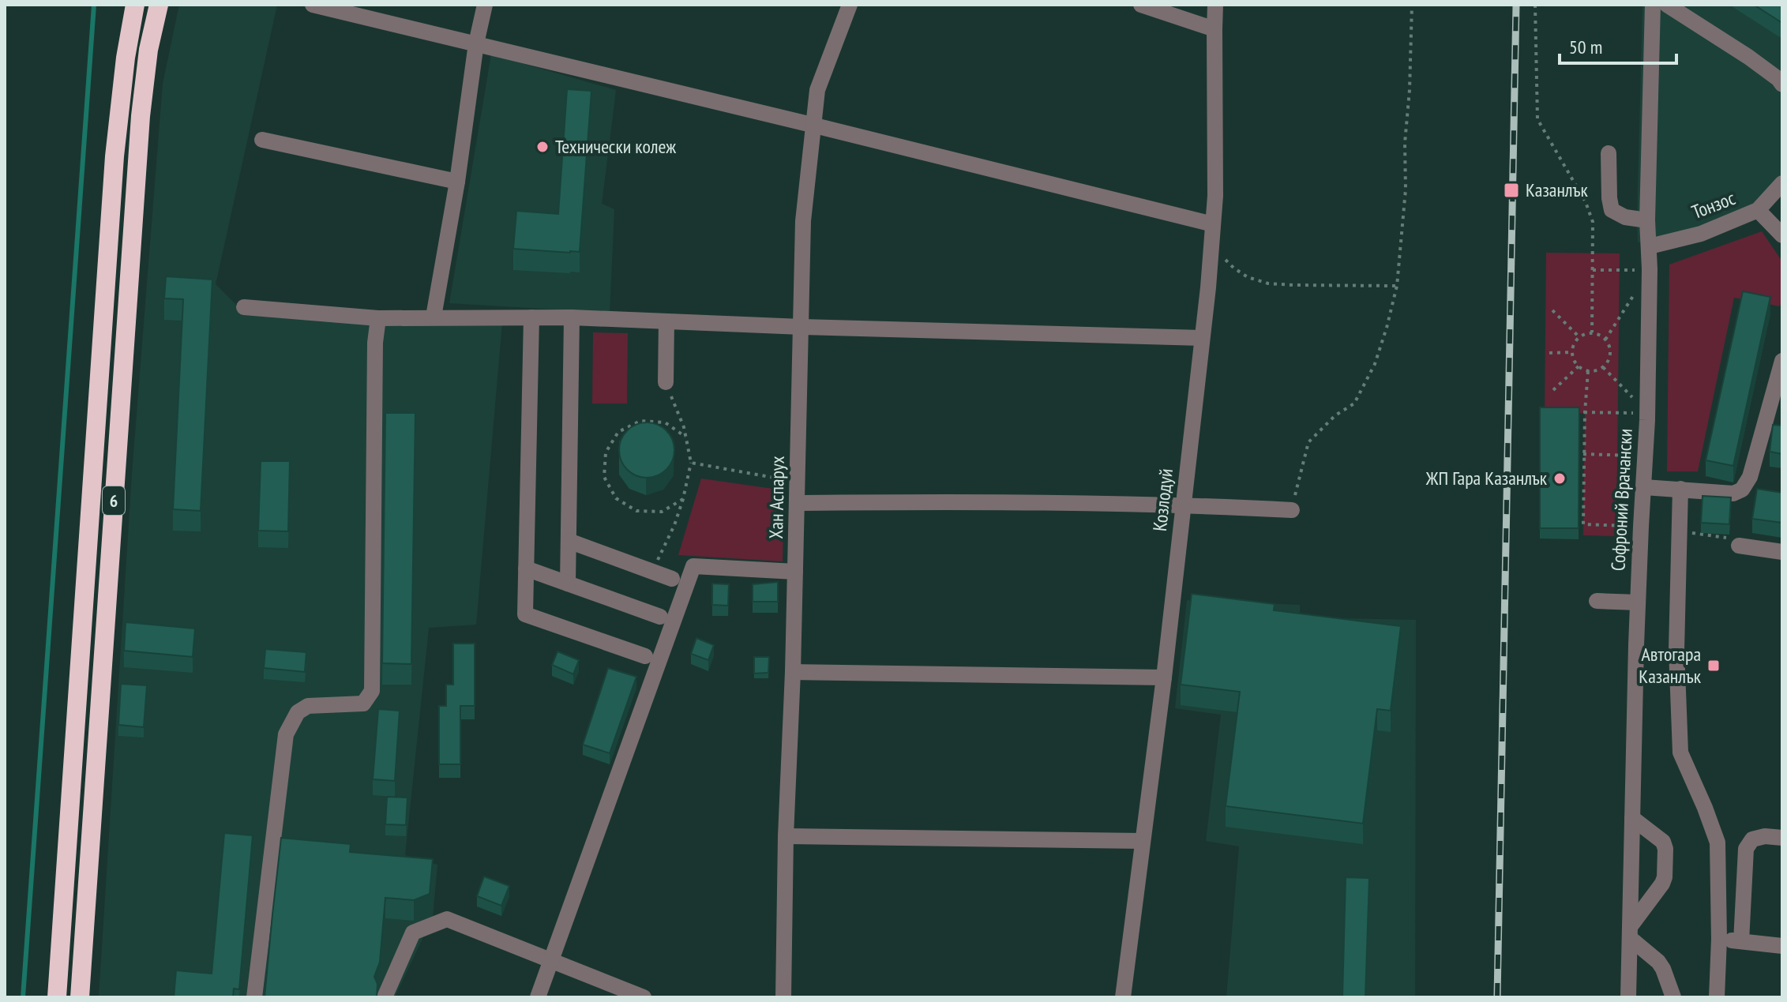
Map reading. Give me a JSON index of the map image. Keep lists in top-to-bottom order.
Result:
{
  "streets": {
    "highway": ["6"],
    "street": [
      "Тонзос",
      "Хан Аспарух",
      "Козлодуй",
      "Софроний Врачански"
    ]
  },
  "crossings": [
    ["Тонзос", "Софроний Врачански"]
  ],
  "places": {
    "other": ["Технически колеж", "ЖП Гара Казанлък"],
    "transit": ["Казанлък", "Автогара Казанлък"]
  },
  "scale_bar": "50 m"
}
